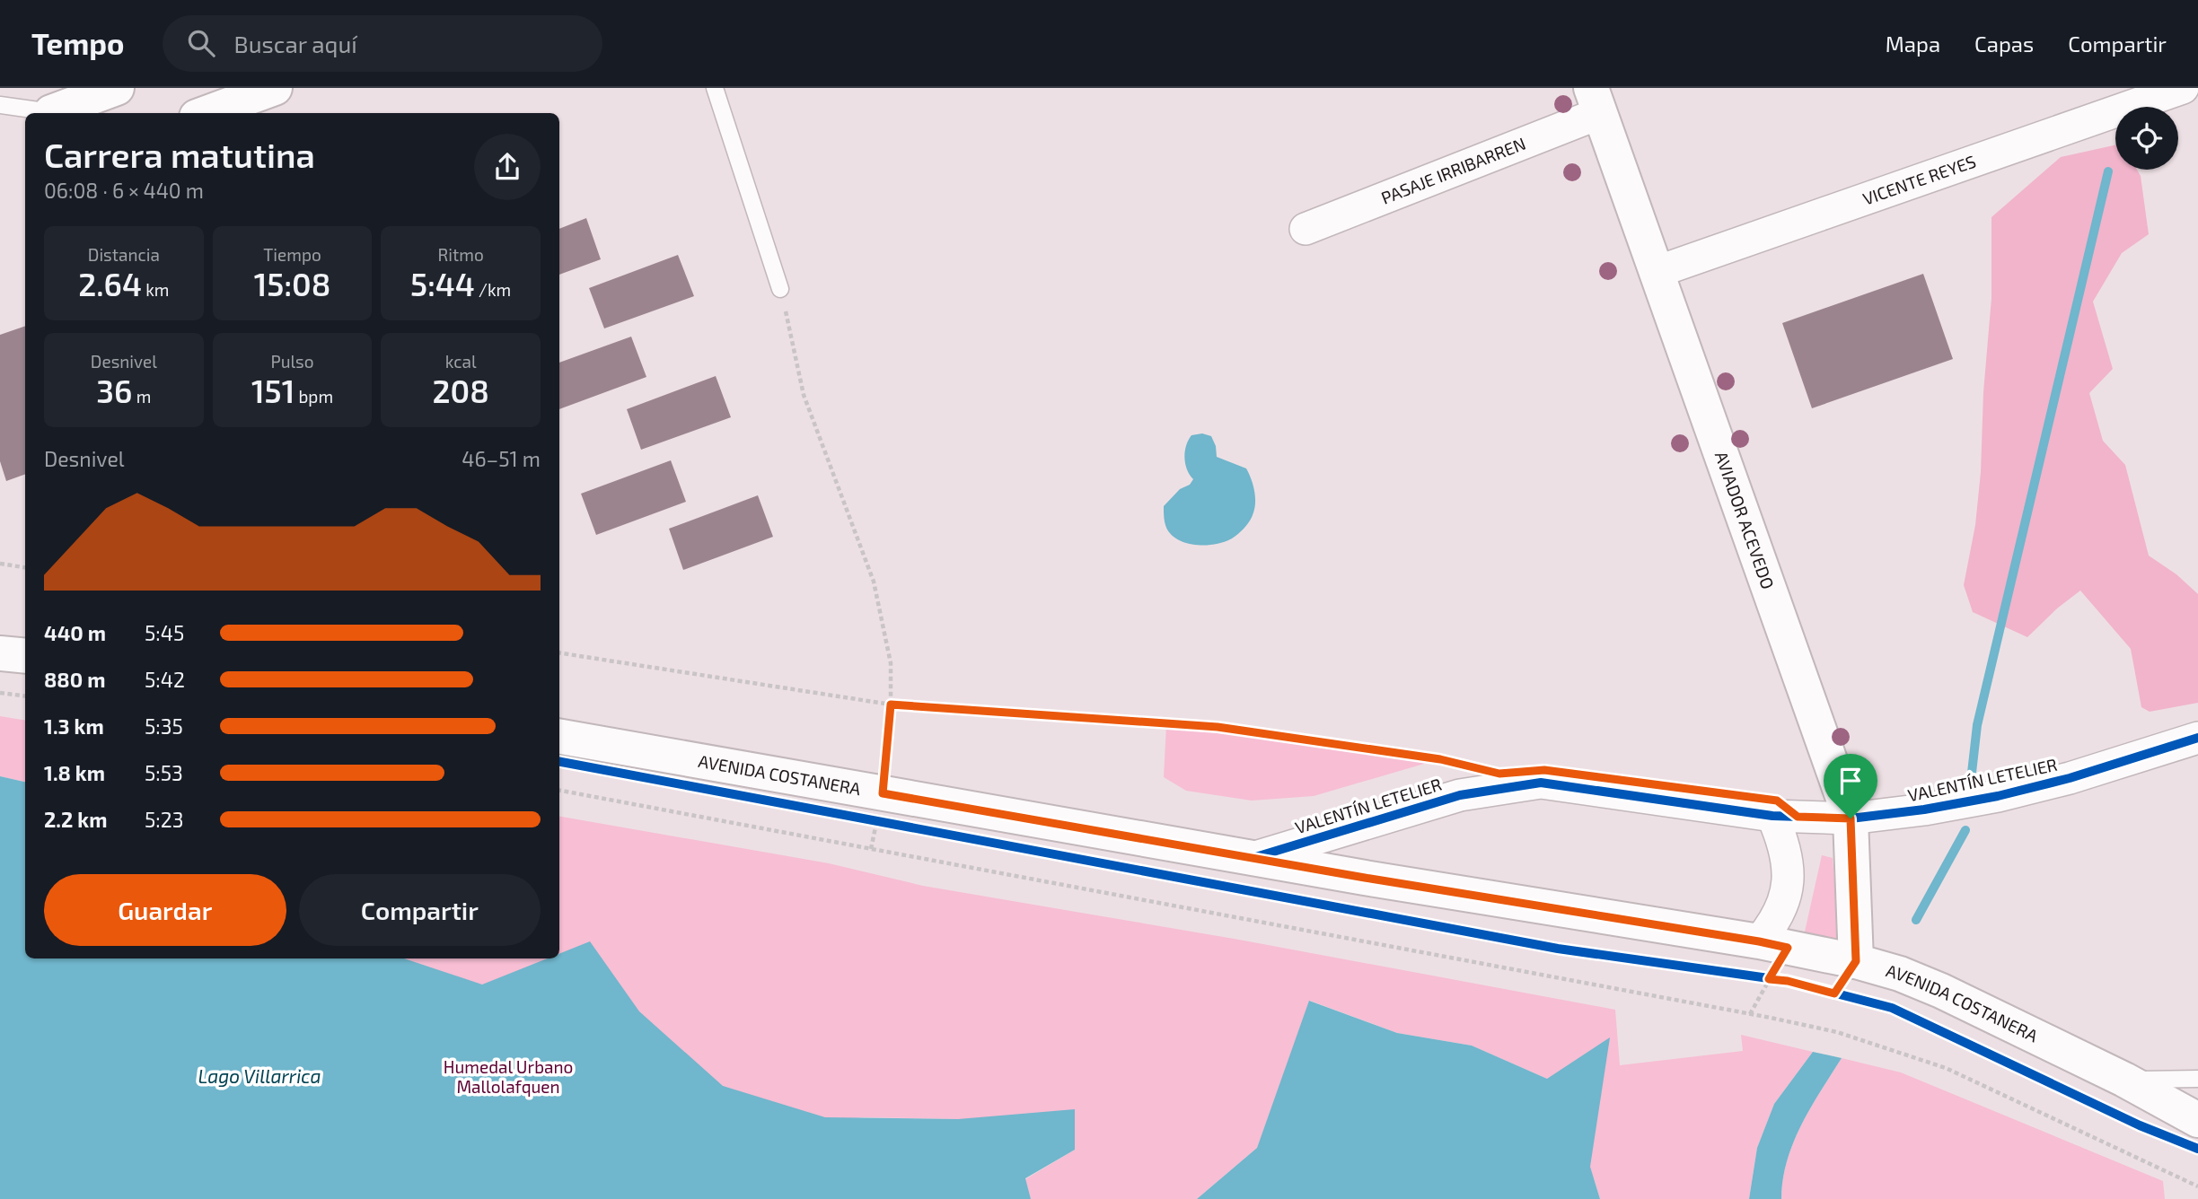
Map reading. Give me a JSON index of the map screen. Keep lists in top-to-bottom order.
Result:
{
  "streets": {
    "main road": ["AVIADOR ACEVEDO", "AVENIDA COSTANERA"],
    "street": ["PASAJE IRRIBARREN", "VICENTE REYES", "VALENTÍN LETELIER"]
  },
  "crossings": [
    ["PASAJE IRRIBARREN", "AVIADOR ACEVEDO"],
    ["VICENTE REYES", "AVIADOR ACEVEDO"],
    ["AVIADOR ACEVEDO", "AVENIDA COSTANERA"],
    ["AVIADOR ACEVEDO", "VALENTÍN LETELIER"],
    ["AVENIDA COSTANERA", "VALENTÍN LETELIER"]
  ],
  "water": ["Lago Villarrica"],
  "parks": ["Humedal Urbano Mallolafquen"],
  "page": {
    "header": "Tempo",
    "search": "Buscar aquí",
    "nav": ["Mapa", "Capas", "Compartir"],
    "heading": ["Carrera matutina", "06:08 · 6 × 440 m"],
    "stats": [
      ["Distancia", "2.64 km"],
      ["Tiempo", "15:08"],
      ["Ritmo", "5:44 /km"],
      ["Desnivel", "36 m"],
      ["Pulso", "151 bpm"],
      ["kcal", "208"]
    ],
    "chart": ["Desnivel", "46–51 m"],
    "list": [
      {
        "name": "440 m",
        "note": "5:45"
      },
      {
        "name": "880 m",
        "note": "5:42"
      },
      {
        "name": "1.3 km",
        "note": "5:35"
      },
      {
        "name": "1.8 km",
        "note": "5:53"
      },
      {
        "name": "2.2 km",
        "note": "5:23"
      }
    ],
    "buttons": ["Guardar", "Compartir"]
  }
}
